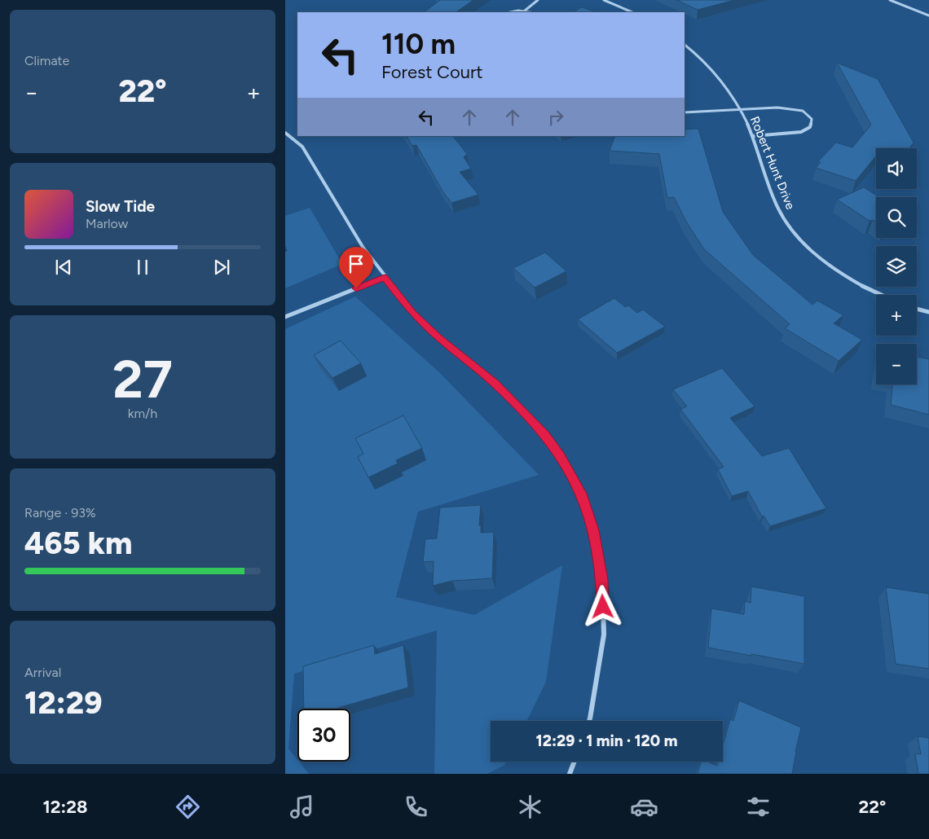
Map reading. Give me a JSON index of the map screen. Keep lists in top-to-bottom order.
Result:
{
  "streets": {
    "street": ["Robert Hunt Drive"]
  },
  "page": {
    "tile": [
      "Climate",
      ["27", "km/h"],
      ["Range · 93%", "465 km"],
      ["Arrival", "12:29"]
    ],
    "turn": ["110 m", "Forest Court"],
    "heat": ["−", "22°", "+"],
    "map_buttons": ["+", "−"],
    "song": ["Slow Tide", "Marlow"],
    "limit": "30",
    "trip": "12:29 · 1 min · 120 m",
    "tabs": ["12:28", "22°"]
  }
}
